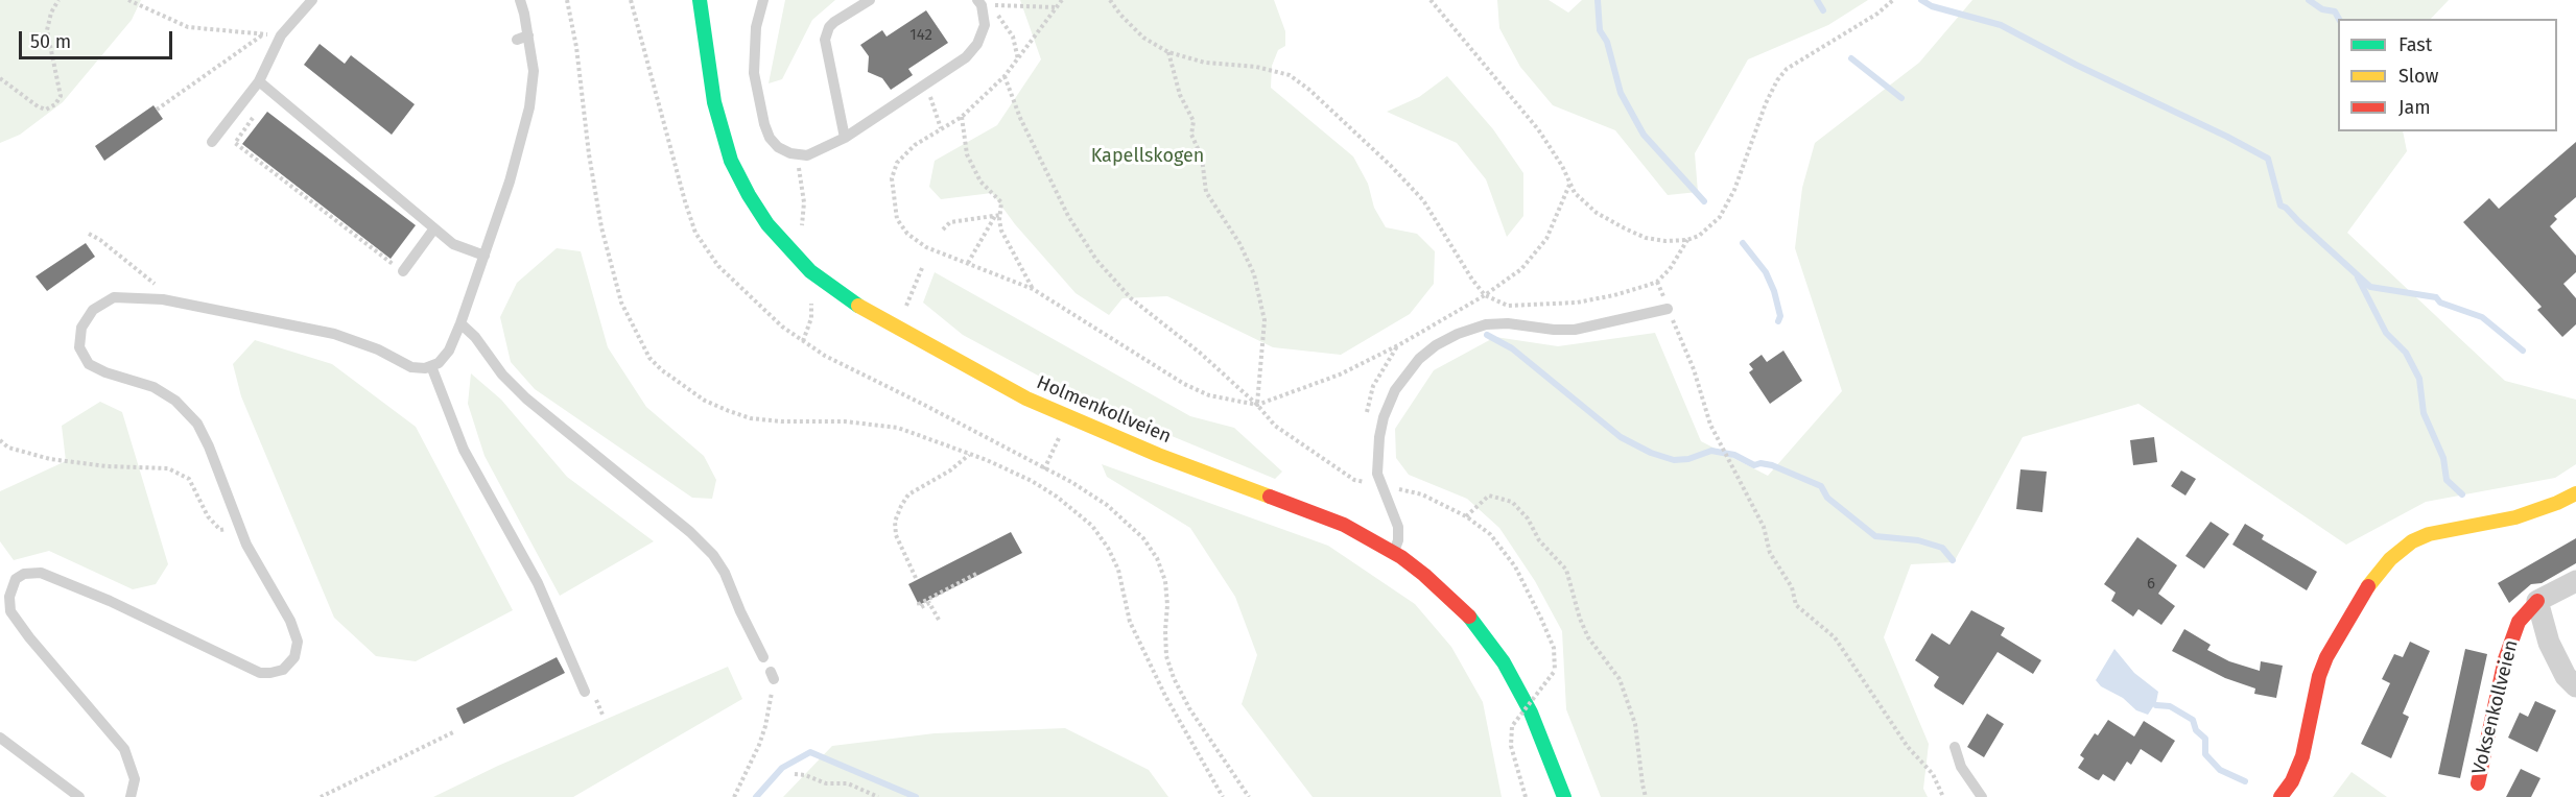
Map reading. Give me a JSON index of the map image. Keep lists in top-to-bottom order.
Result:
{
  "streets": {
    "main road": ["Holmenkollveien", "Voksenkollveien"]
  },
  "parks": ["Kapellskogen"],
  "house_numbers": ["142", "6"],
  "legend": ["Fast", "Slow", "Jam"],
  "scale_bar": "50 m"
}
